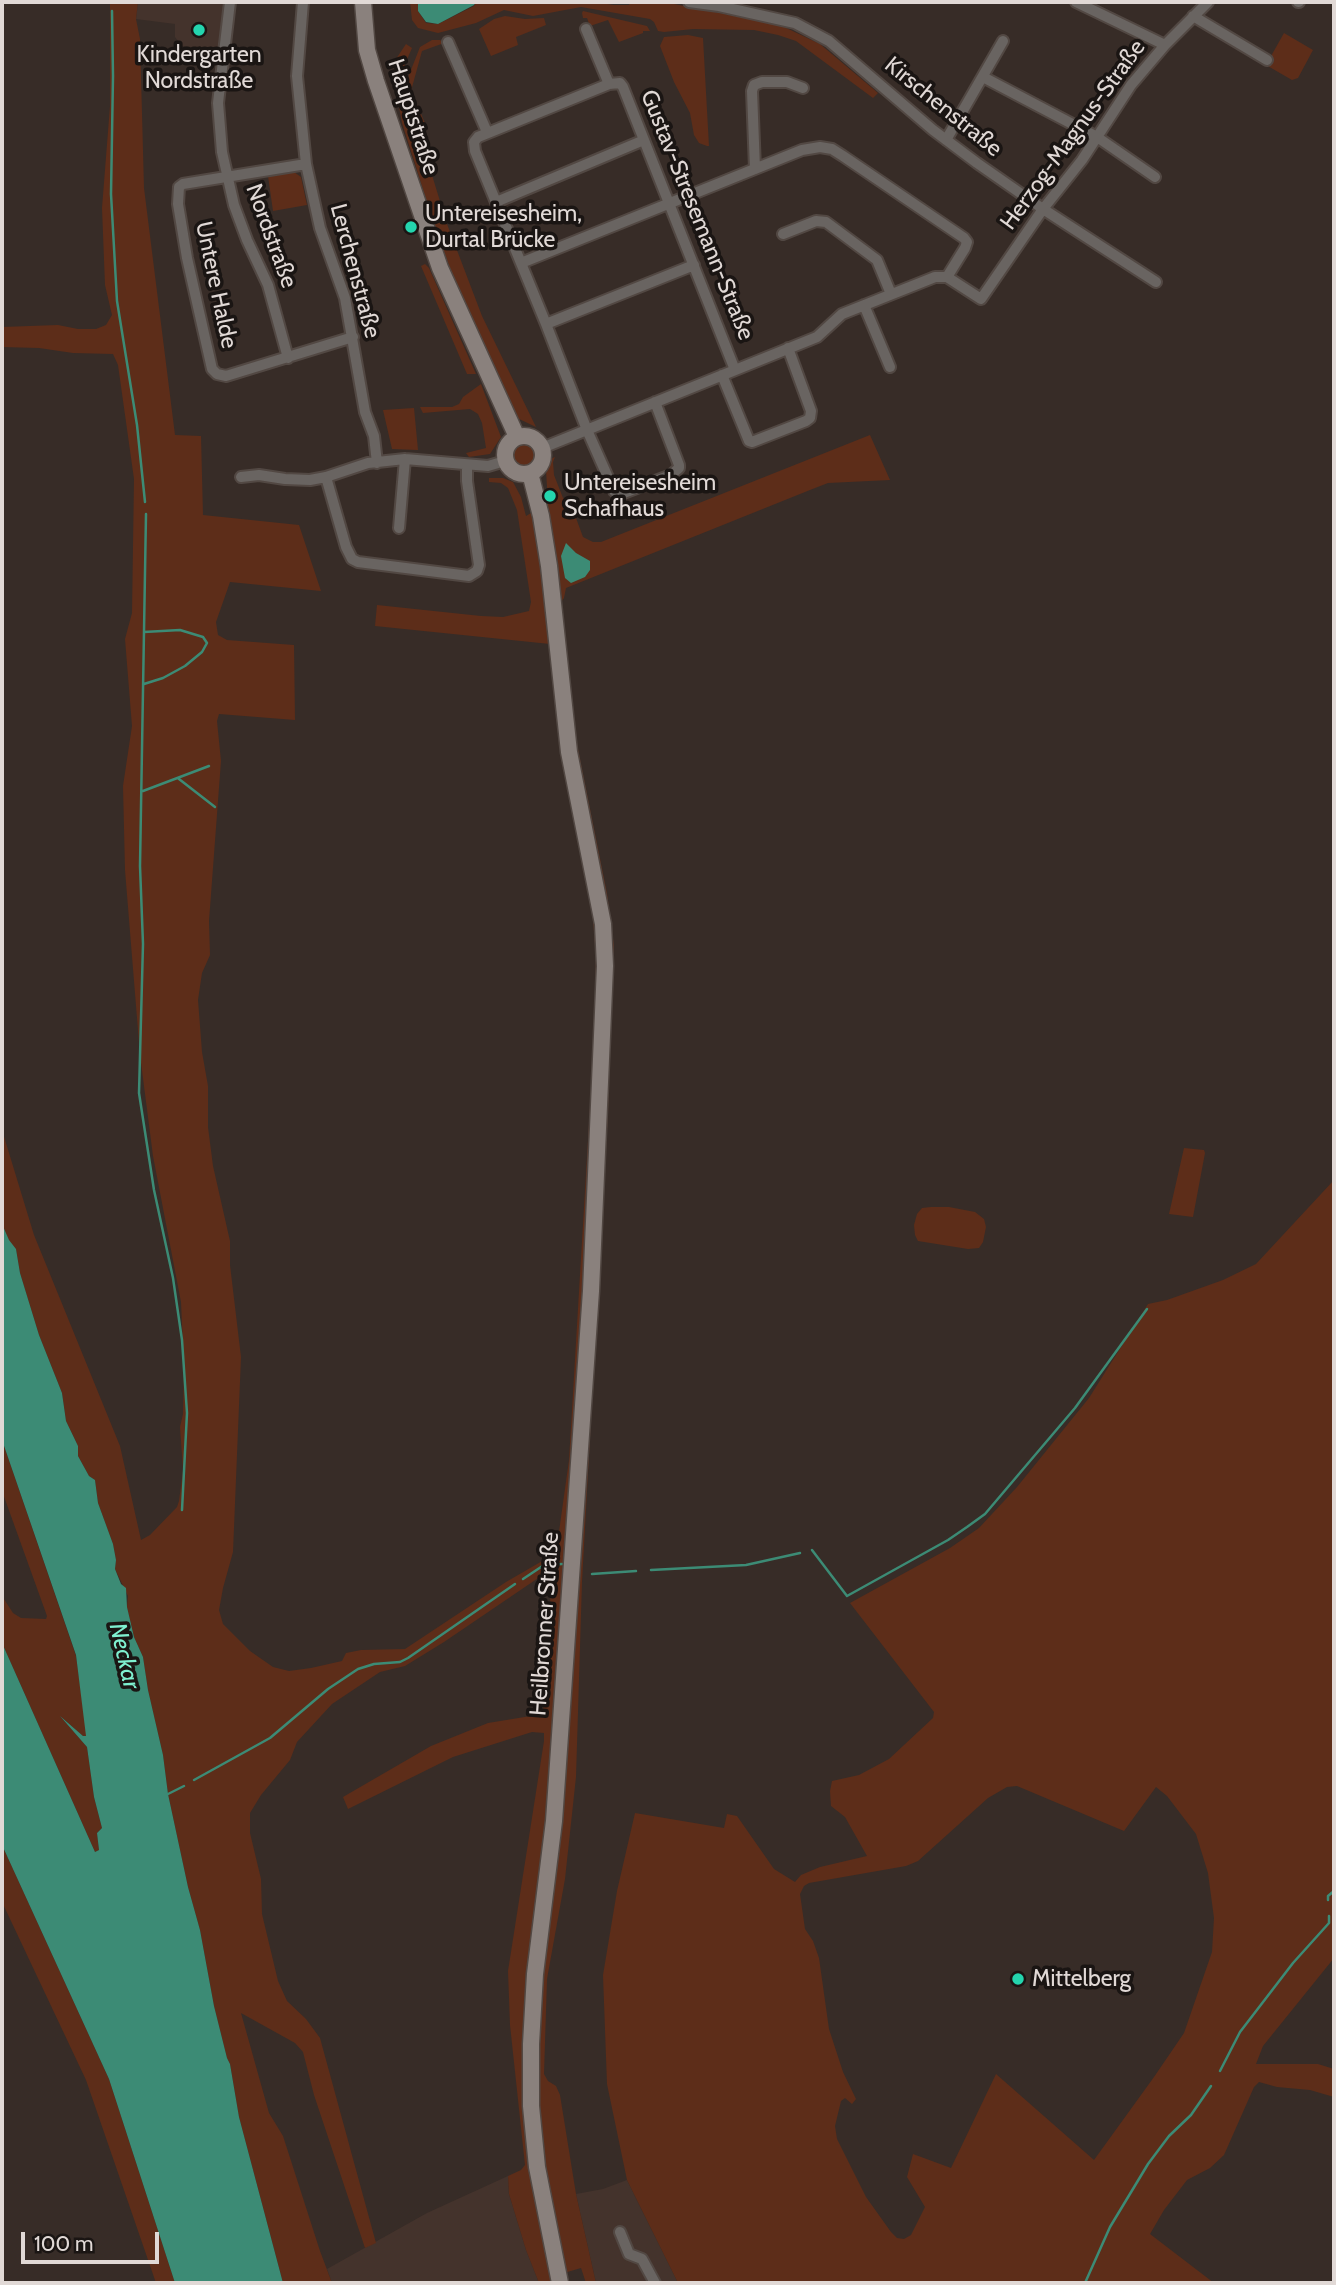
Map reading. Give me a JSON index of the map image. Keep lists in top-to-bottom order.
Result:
{
  "streets": {
    "main road": ["Hauptstraße", "Heilbronner Straße"],
    "street": [
      "Kirschenstraße",
      "Herzog-Magnus-Straße",
      "Gustav-Stresemann-Straße",
      "Nordstraße",
      "Lerchenstraße",
      "Untere Halde"
    ]
  },
  "crossings": [
    ["Kirschenstraße", "Herzog-Magnus-Straße"],
    ["Hauptstraße", "Heilbronner Straße"],
    ["Nordstraße", "Untere Halde"],
    ["Lerchenstraße", "Untere Halde"]
  ],
  "water": ["Neckar"],
  "places": [
    "Kindergarten Nordstraße",
    "Untereisesheim, Durtal Brücke",
    "Untereisesheim Schafhaus",
    "Mittelberg"
  ],
  "scale_bar": "100 m"
}
